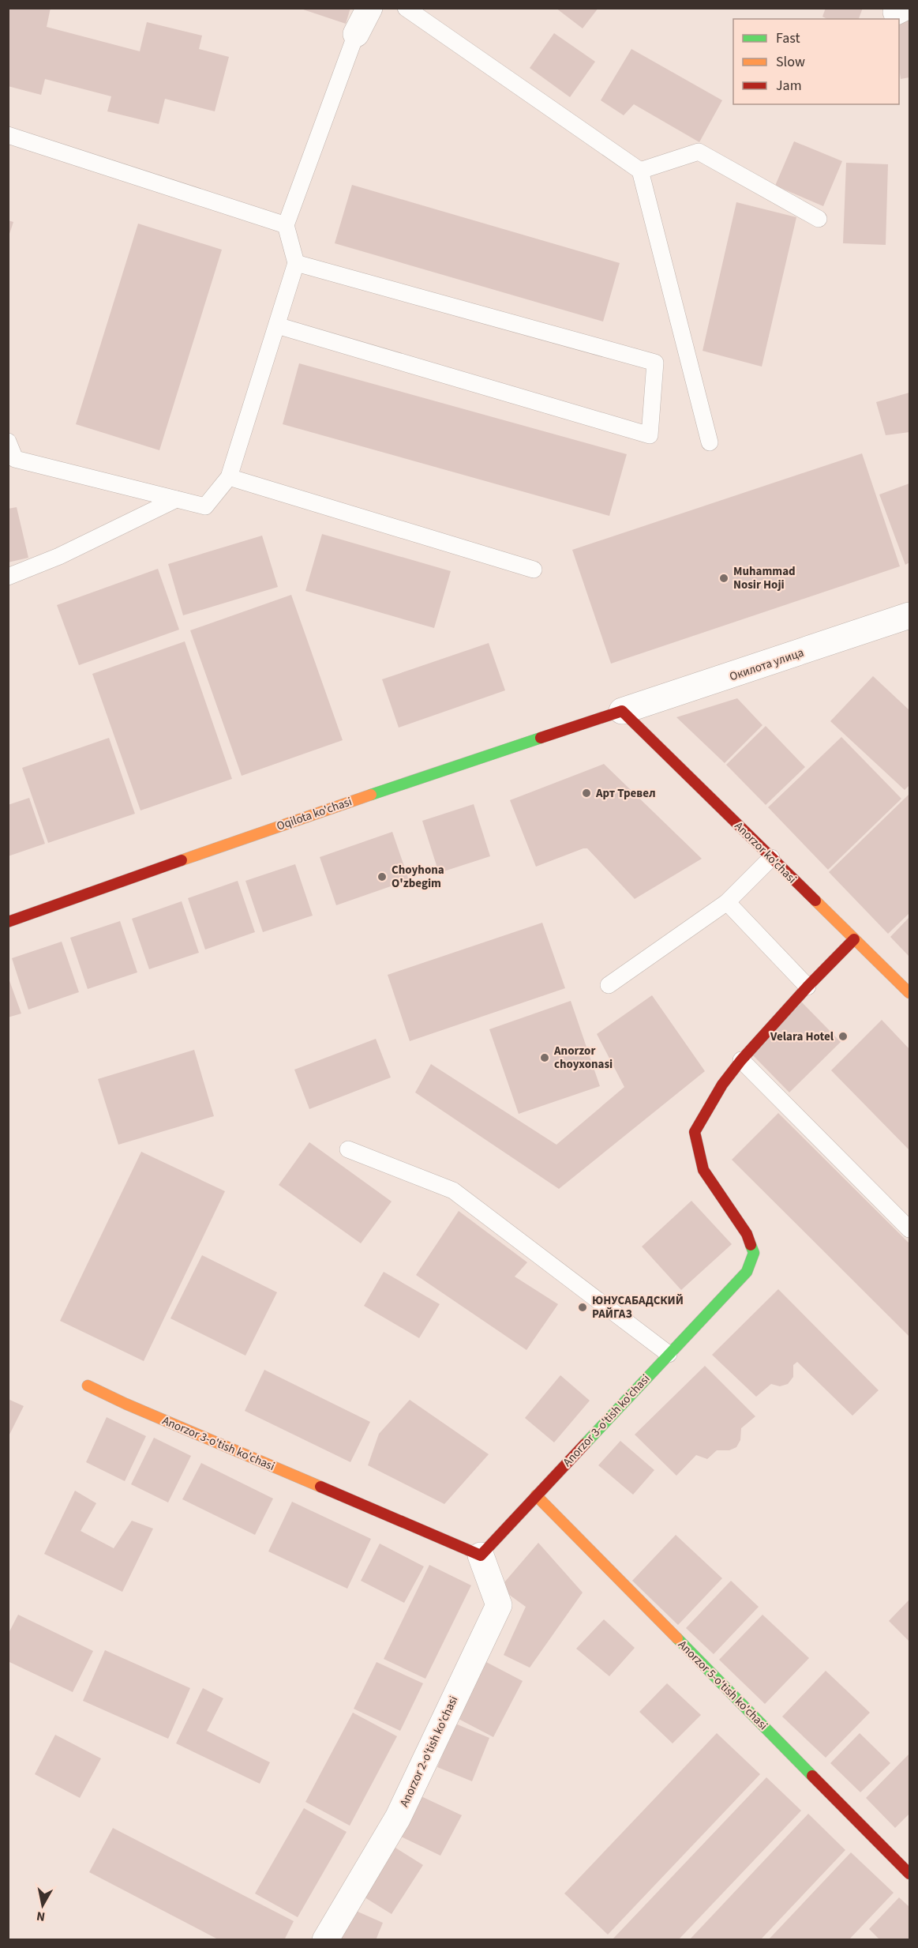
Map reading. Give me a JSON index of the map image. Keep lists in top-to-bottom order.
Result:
{
  "streets": {
    "street": [
      "Окилота улица",
      "Oqilota ko'chasi",
      "Anorzor ko'chasi",
      "Anorzor 3-o'tish ko'chasi",
      "Anorzor 5-o'tish ko'chasi",
      "Anorzor 2-o'tish ko'chasi"
    ]
  },
  "crossings": [
    ["Окилота улица", "Oqilota ko'chasi"],
    ["Окилота улица", "Anorzor ko'chasi"],
    ["Oqilota ko'chasi", "Anorzor ko'chasi"],
    ["Anorzor ko'chasi", "Anorzor 3-o'tish ko'chasi"],
    ["Anorzor 3-o'tish ko'chasi", "Anorzor 5-o'tish ko'chasi"],
    ["Anorzor 3-o'tish ko'chasi", "Anorzor 2-o'tish ko'chasi"]
  ],
  "places": [
    "Muhammad Nosir Hoji",
    "Арт Тревел",
    "Choyhona O'zbegim",
    "Velara Hotel",
    "Anorzor choyxonasi",
    "ЮНУСАБАДСКИЙ РАЙГАЗ"
  ],
  "legend": ["Fast", "Slow", "Jam"],
  "north": "bottom"
}
